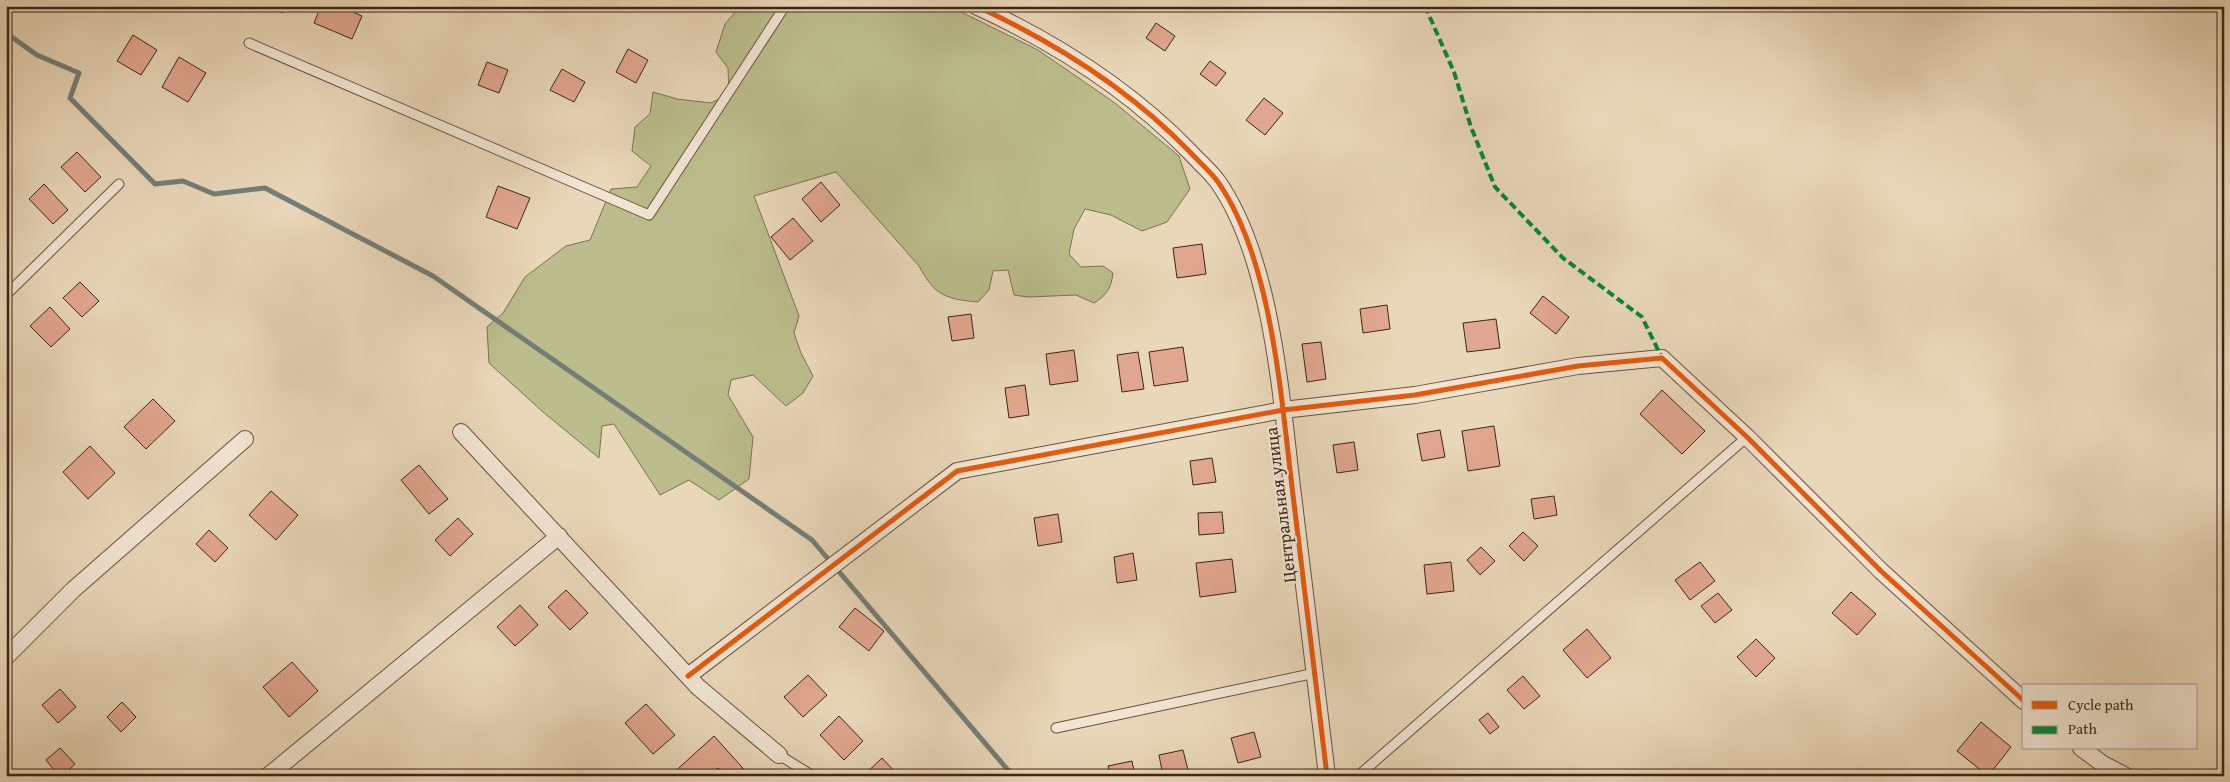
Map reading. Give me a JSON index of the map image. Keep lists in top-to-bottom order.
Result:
{
  "streets": {
    "street": ["Центральная улица"]
  },
  "legend": ["Cycle path", "Path"]
}
